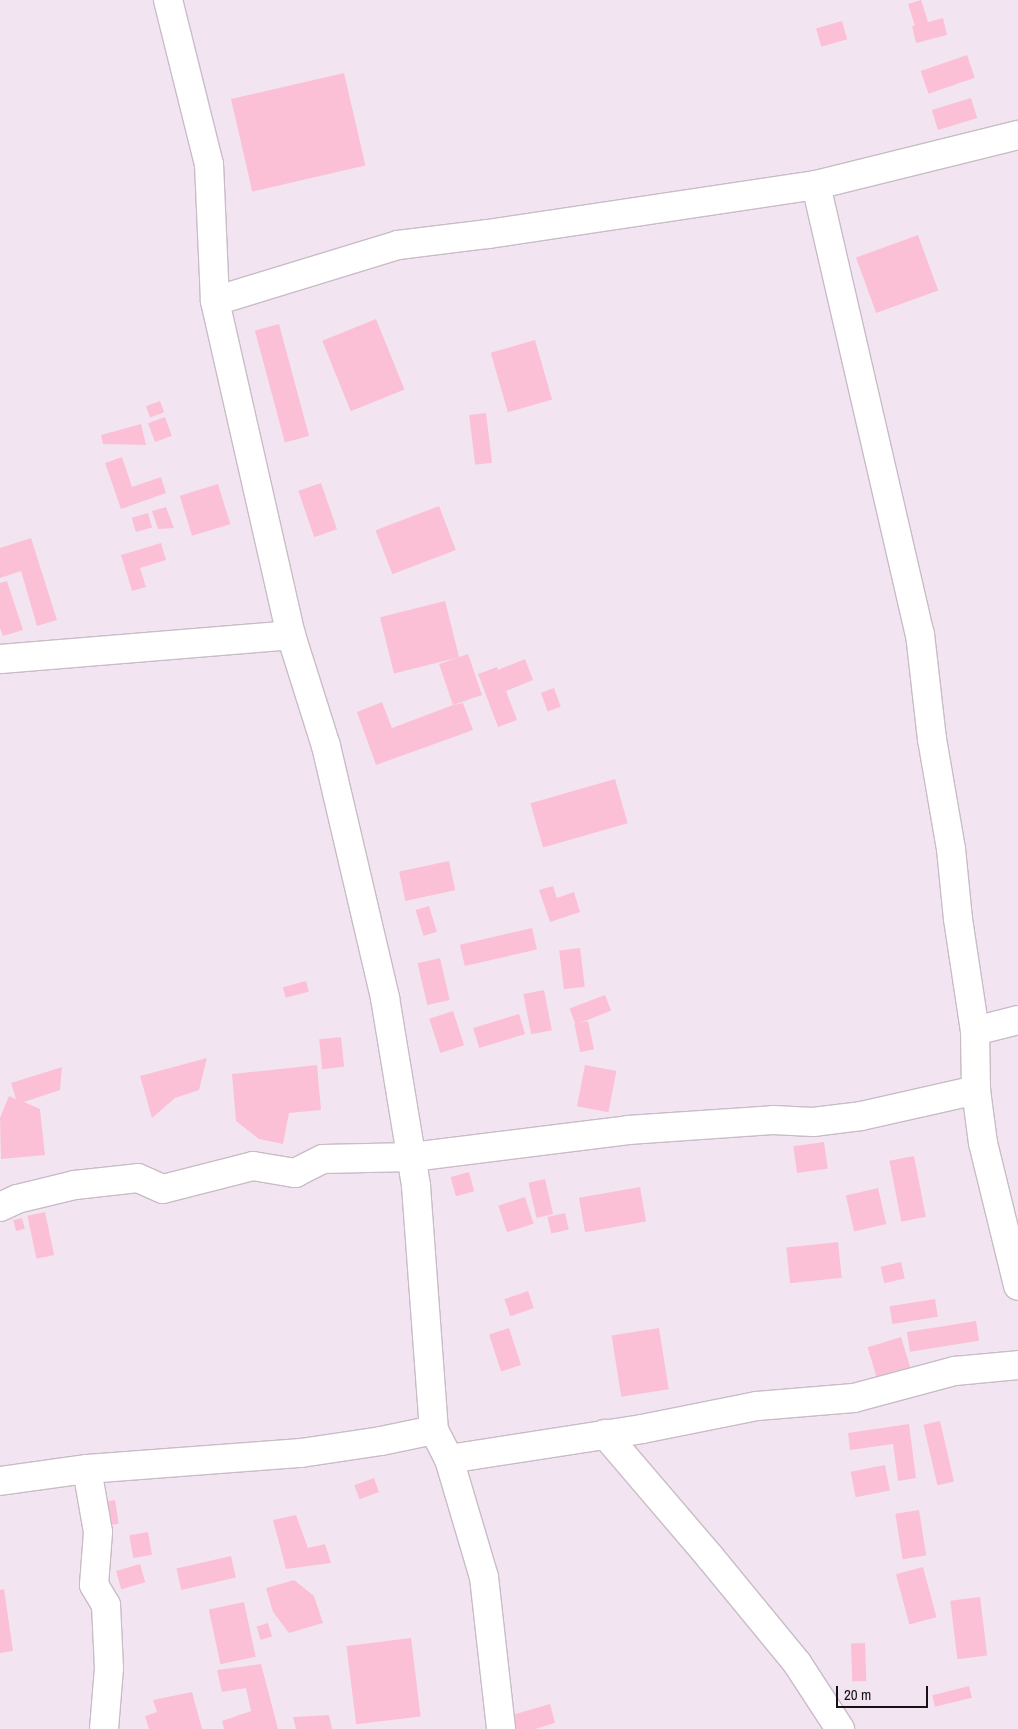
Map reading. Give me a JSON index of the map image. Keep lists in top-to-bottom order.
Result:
{
  "scale_bar": "20 m"
}
